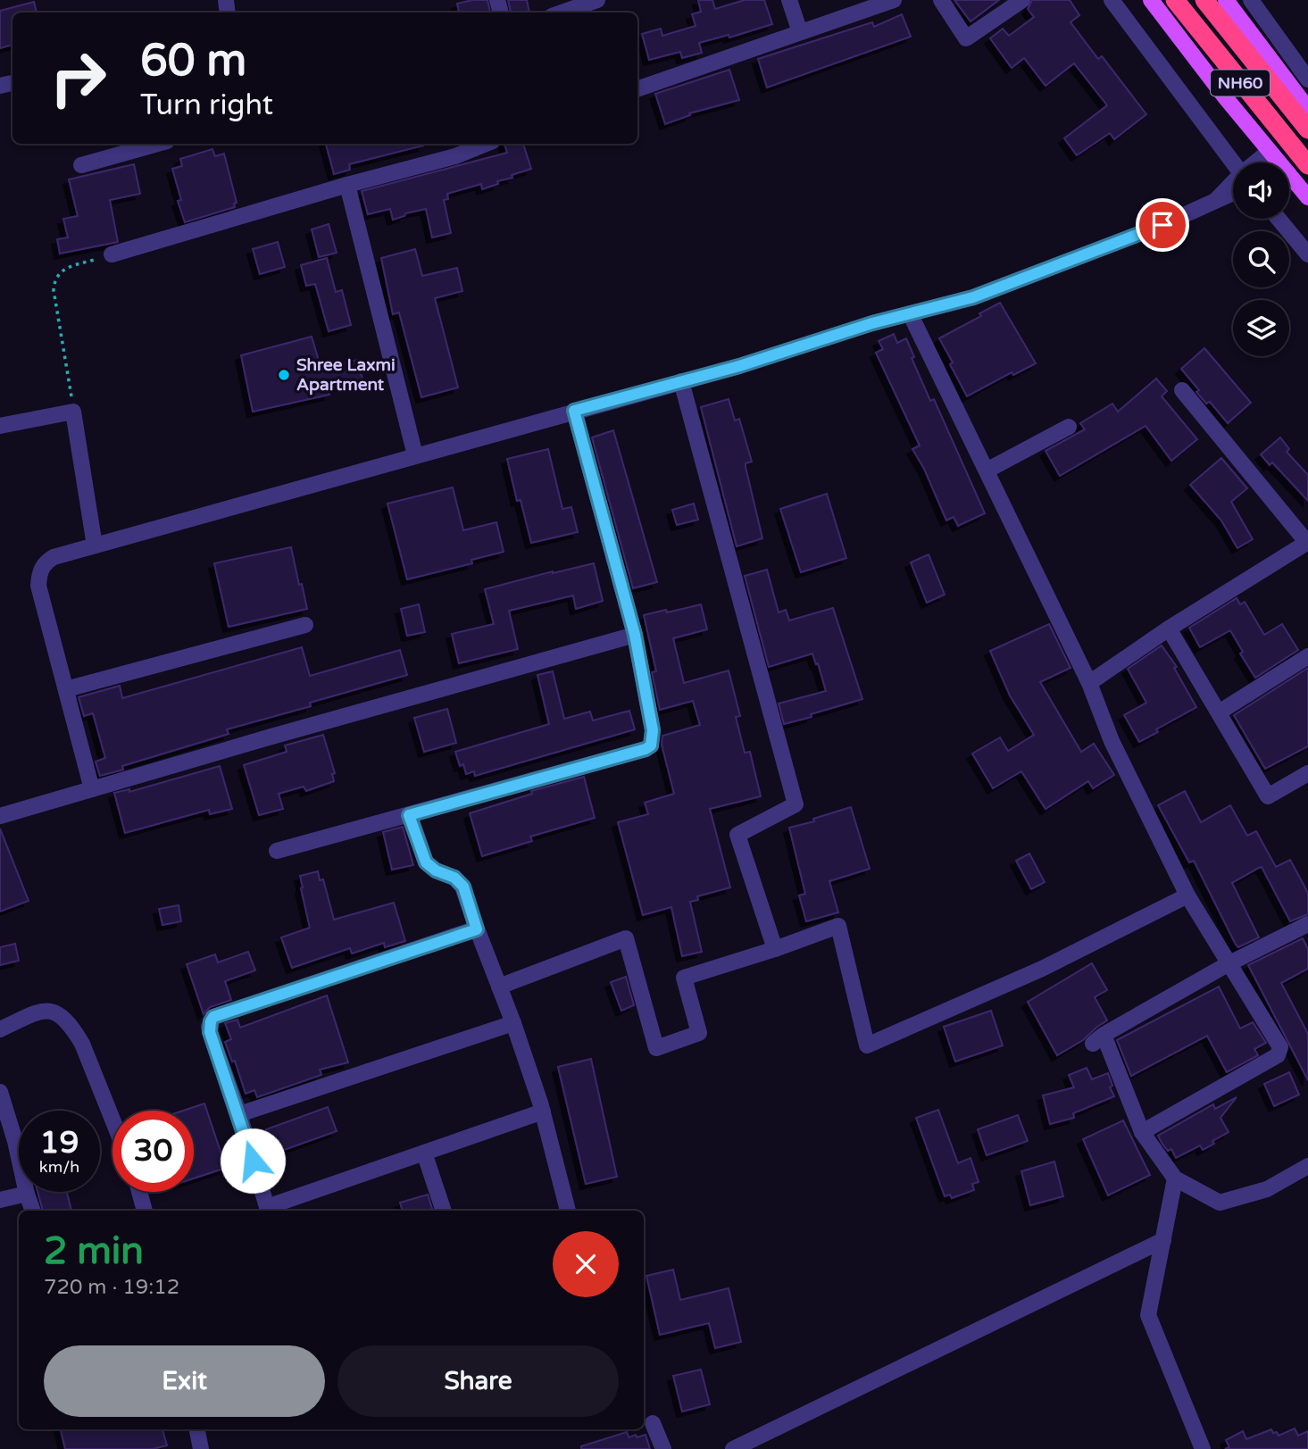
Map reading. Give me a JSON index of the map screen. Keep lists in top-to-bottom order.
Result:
{
  "streets": {
    "highway": ["NH60"]
  },
  "places": ["Shree Laxmi Apartment"],
  "page": {
    "turn": ["60 m", "Turn right"],
    "speed": "19 km/h",
    "limit": "30",
    "heading": ["2 min", "720 m · 19:12"],
    "buttons": ["Exit", "Share"]
  }
}
